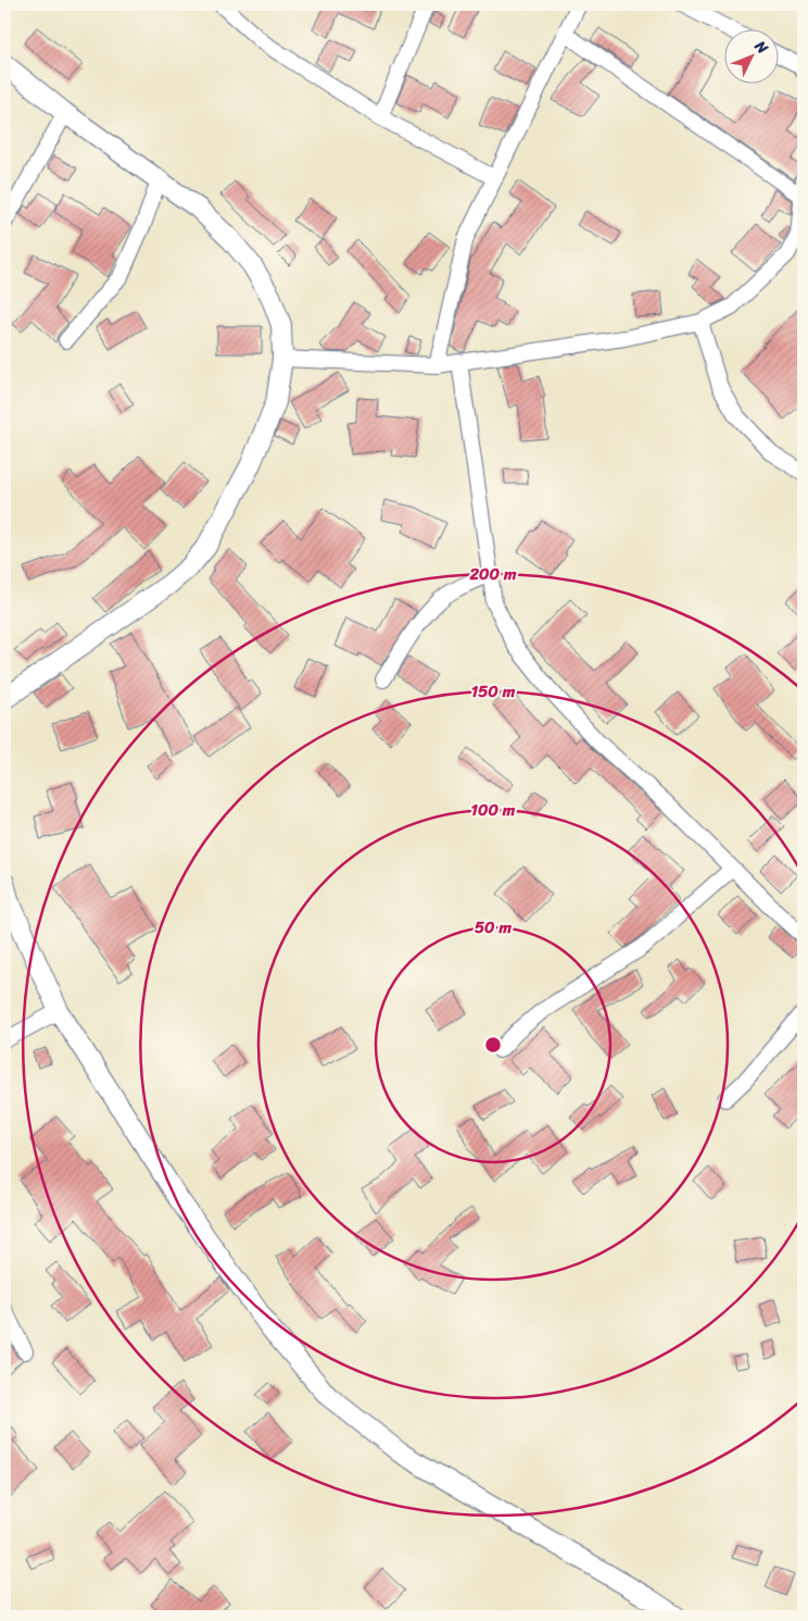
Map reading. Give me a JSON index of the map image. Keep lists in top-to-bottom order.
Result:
{
  "north": "top right",
  "rings": [
    "200 m",
    "150 m",
    "100 m",
    "50 m"
  ]
}
